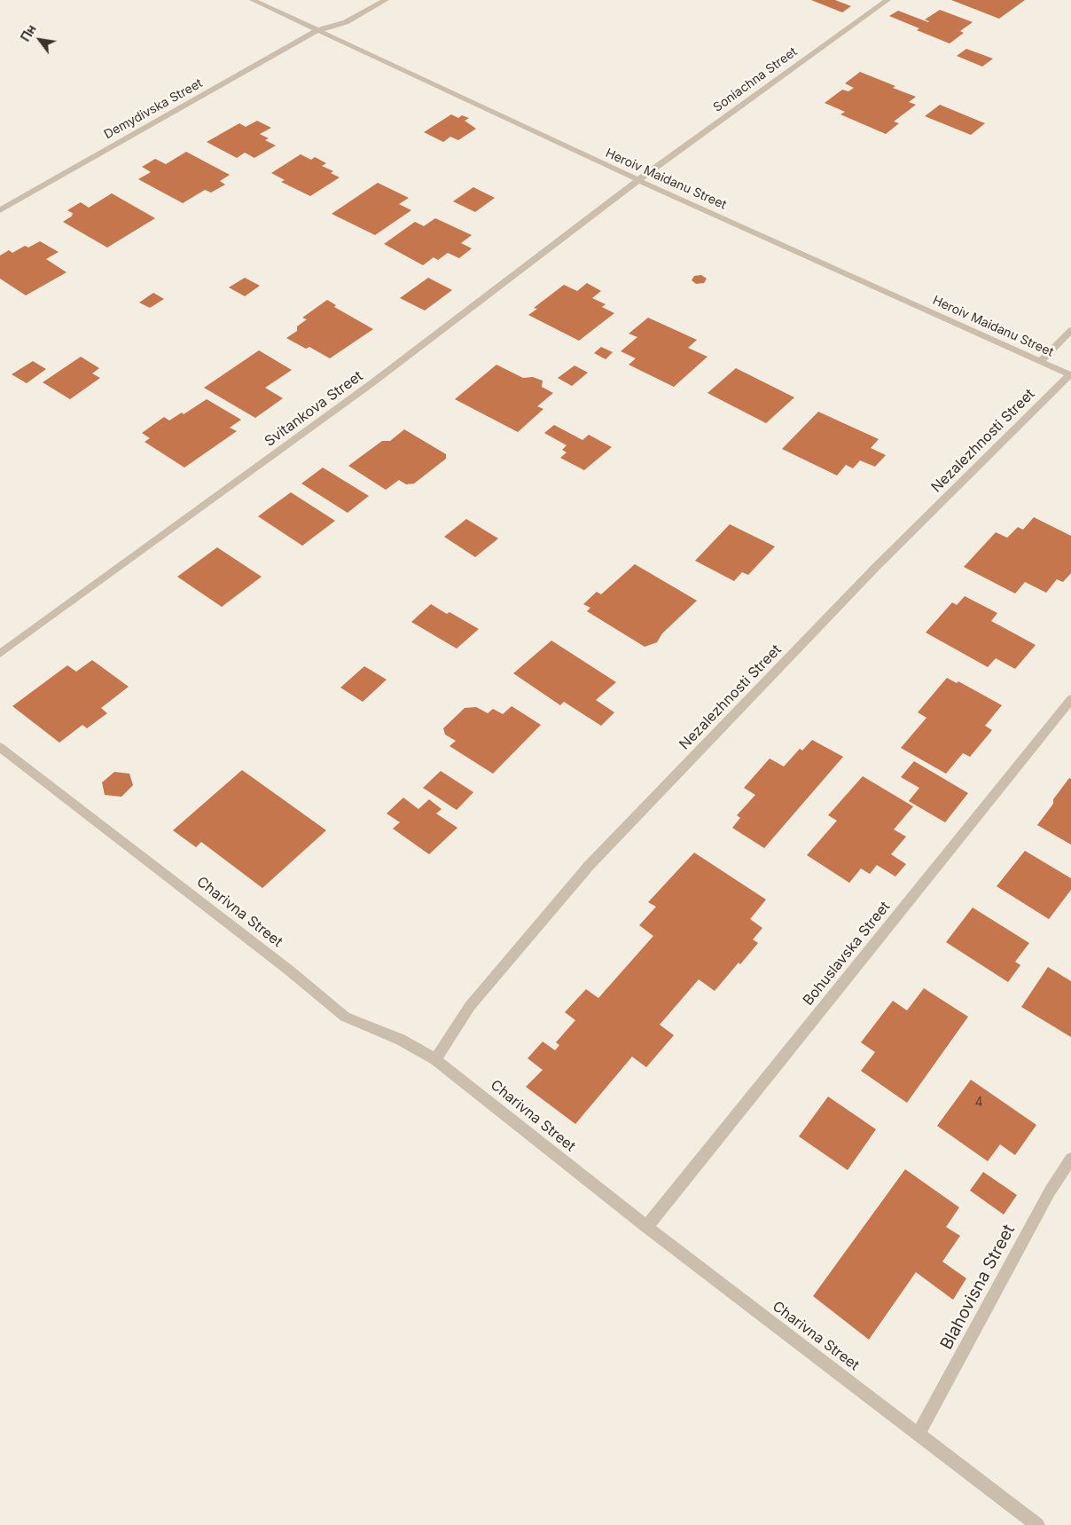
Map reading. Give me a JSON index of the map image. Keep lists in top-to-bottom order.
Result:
{
  "streets": {
    "street": [
      "Soniachna Street",
      "Demydivska Street",
      "Heroiv Maidanu Street",
      "Svitankova Street",
      "Nezalezhnosti Street",
      "Charivna Street",
      "Bohuslavska Street",
      "Blahovisna Street"
    ]
  },
  "crossings": [
    ["Soniachna Street", "Heroiv Maidanu Street"],
    ["Soniachna Street", "Svitankova Street"],
    ["Demydivska Street", "Heroiv Maidanu Street"],
    ["Heroiv Maidanu Street", "Svitankova Street"],
    ["Heroiv Maidanu Street", "Nezalezhnosti Street"],
    ["Nezalezhnosti Street", "Charivna Street"],
    ["Charivna Street", "Bohuslavska Street"],
    ["Charivna Street", "Blahovisna Street"]
  ],
  "house_numbers": ["4"],
  "north": "top left"
}
